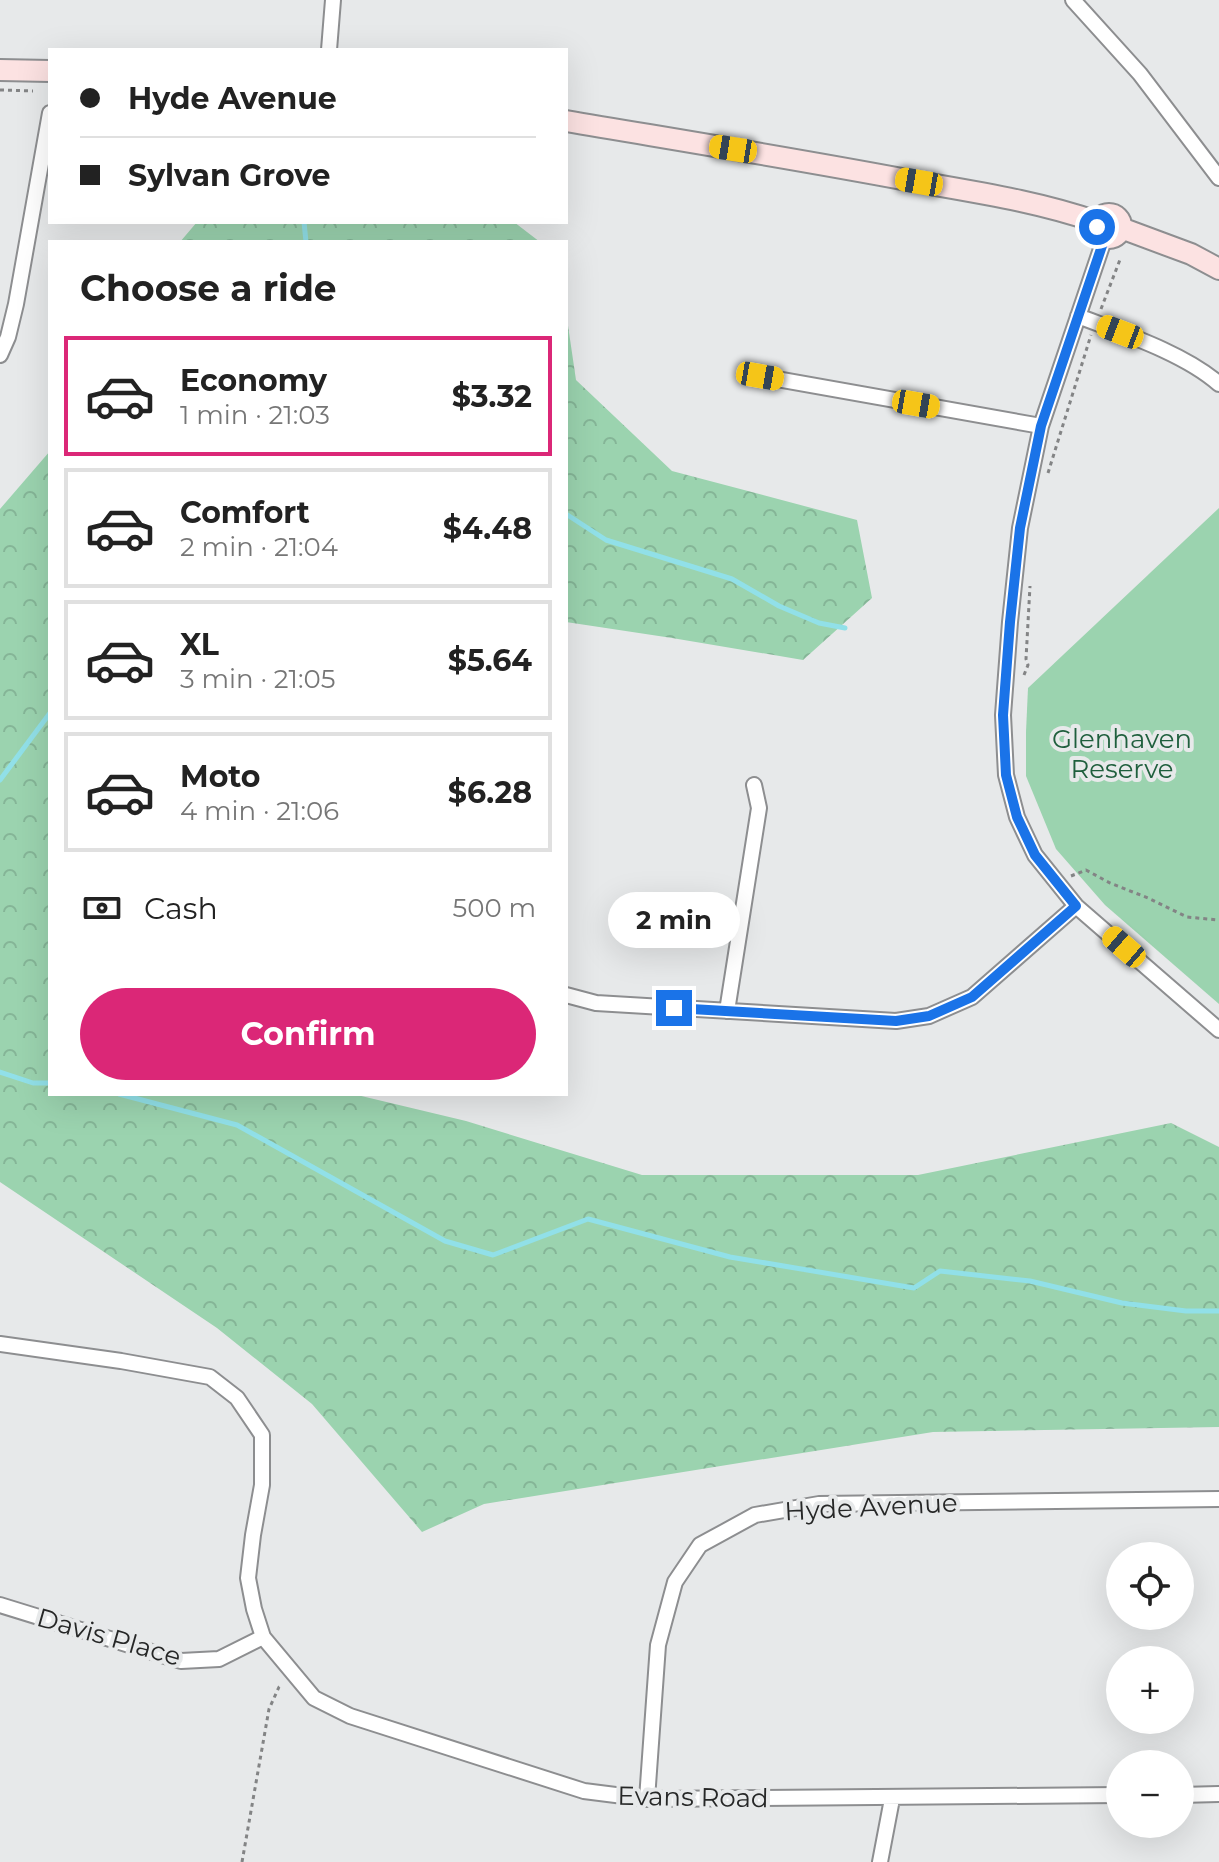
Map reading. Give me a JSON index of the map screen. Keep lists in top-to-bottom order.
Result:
{
  "streets": {
    "street": ["Hyde Avenue", "Davis Place", "Evans Road"]
  },
  "crossings": [
    ["Hyde Avenue", "Evans Road"],
    ["Davis Place", "Evans Road"]
  ],
  "parks": ["Glenhaven Reserve"],
  "page": {
    "banner": ["Hyde Avenue", "Sylvan Grove"],
    "heading": "Choose a ride",
    "list": [
      {
        "name": "Economy",
        "note": "1 min · 21:03",
        "value": "$3.32"
      },
      {
        "name": "Comfort",
        "note": "2 min · 21:04",
        "value": "$4.48"
      },
      {
        "name": "XL",
        "note": "3 min · 21:05",
        "value": "$5.64"
      },
      {
        "name": "Moto",
        "note": "4 min · 21:06",
        "value": "$6.28"
      }
    ],
    "pay": ["Cash", "500 m"],
    "bubble": "2 min",
    "buttons": "Confirm",
    "map_buttons": ["+", "−"]
  }
}
